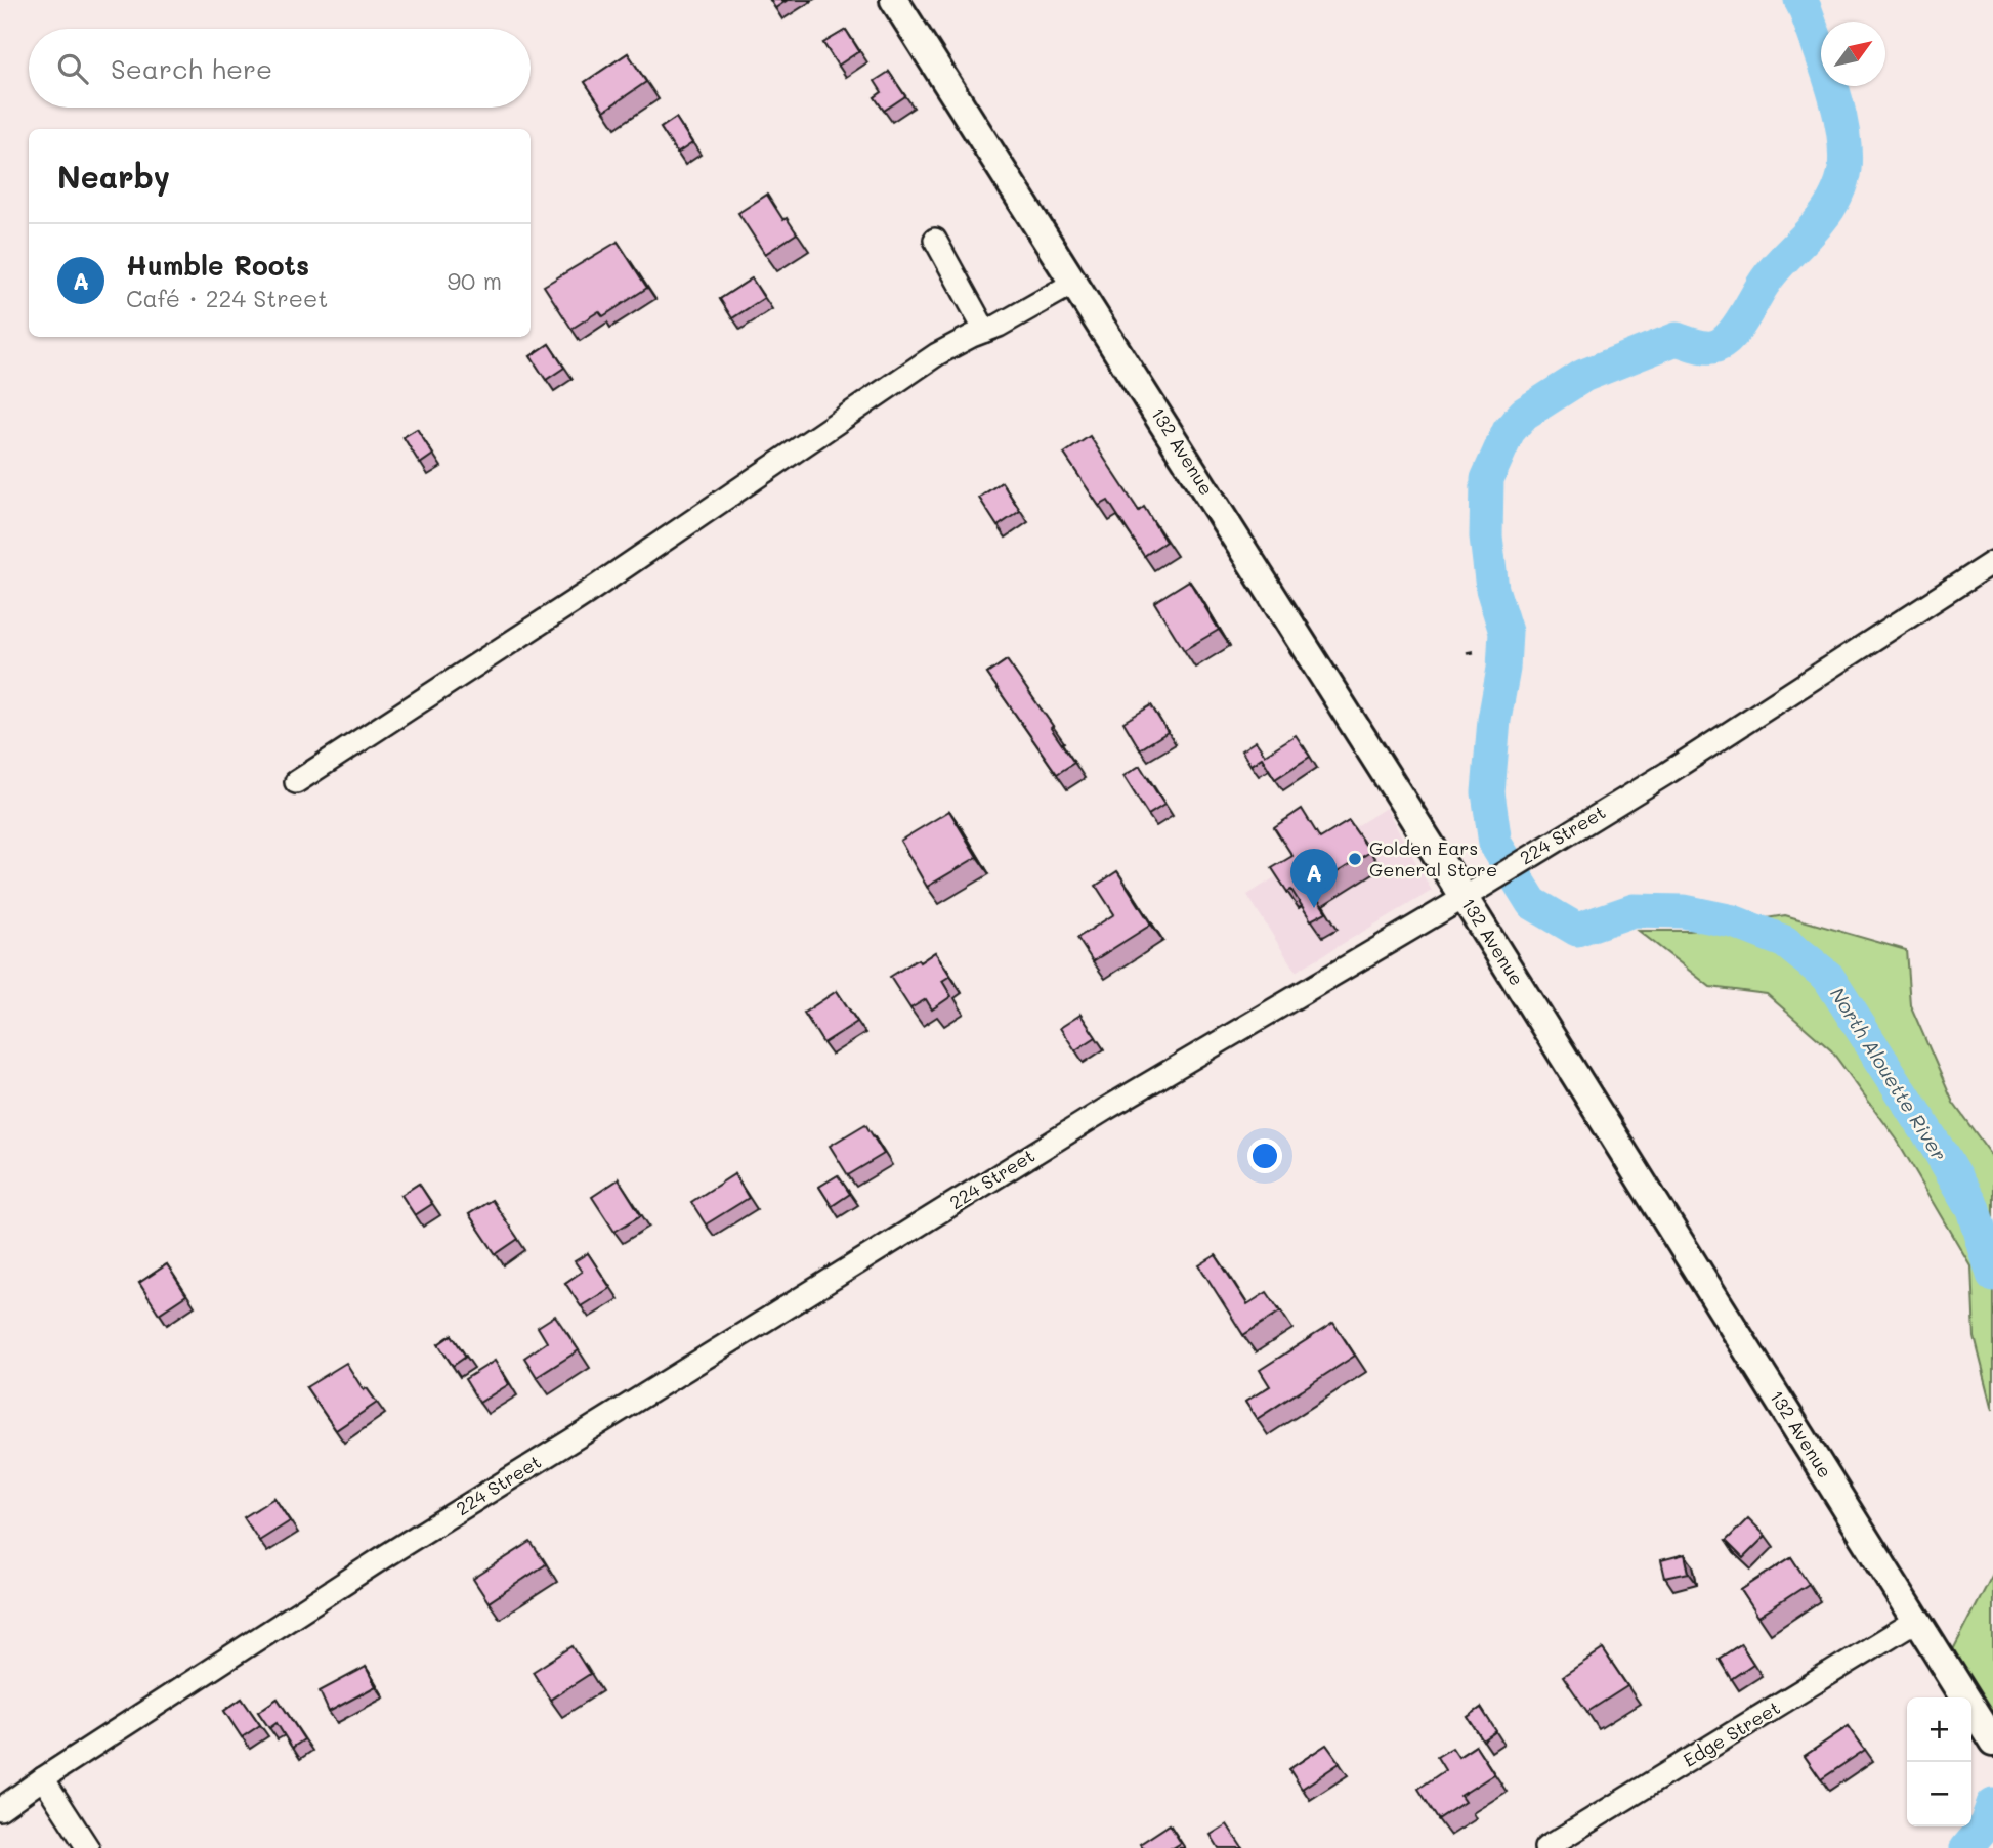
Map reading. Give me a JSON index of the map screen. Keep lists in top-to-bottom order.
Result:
{
  "streets": {
    "main road": ["132 Avenue"],
    "street": ["224 Street", "Edge Street"]
  },
  "crossings": [
    ["132 Avenue", "224 Street"],
    ["132 Avenue", "Edge Street"]
  ],
  "water": ["North Alouette River"],
  "places": ["Golden Ears General Store"],
  "north": "top right",
  "page": {
    "search": "Search here",
    "heading": "Nearby",
    "list": [
      {
        "mark": "A",
        "name": "Humble Roots",
        "note": "Café · 224 Street",
        "value": "90 m"
      }
    ],
    "pins": "A",
    "map_buttons": ["+", "−"]
  }
}
